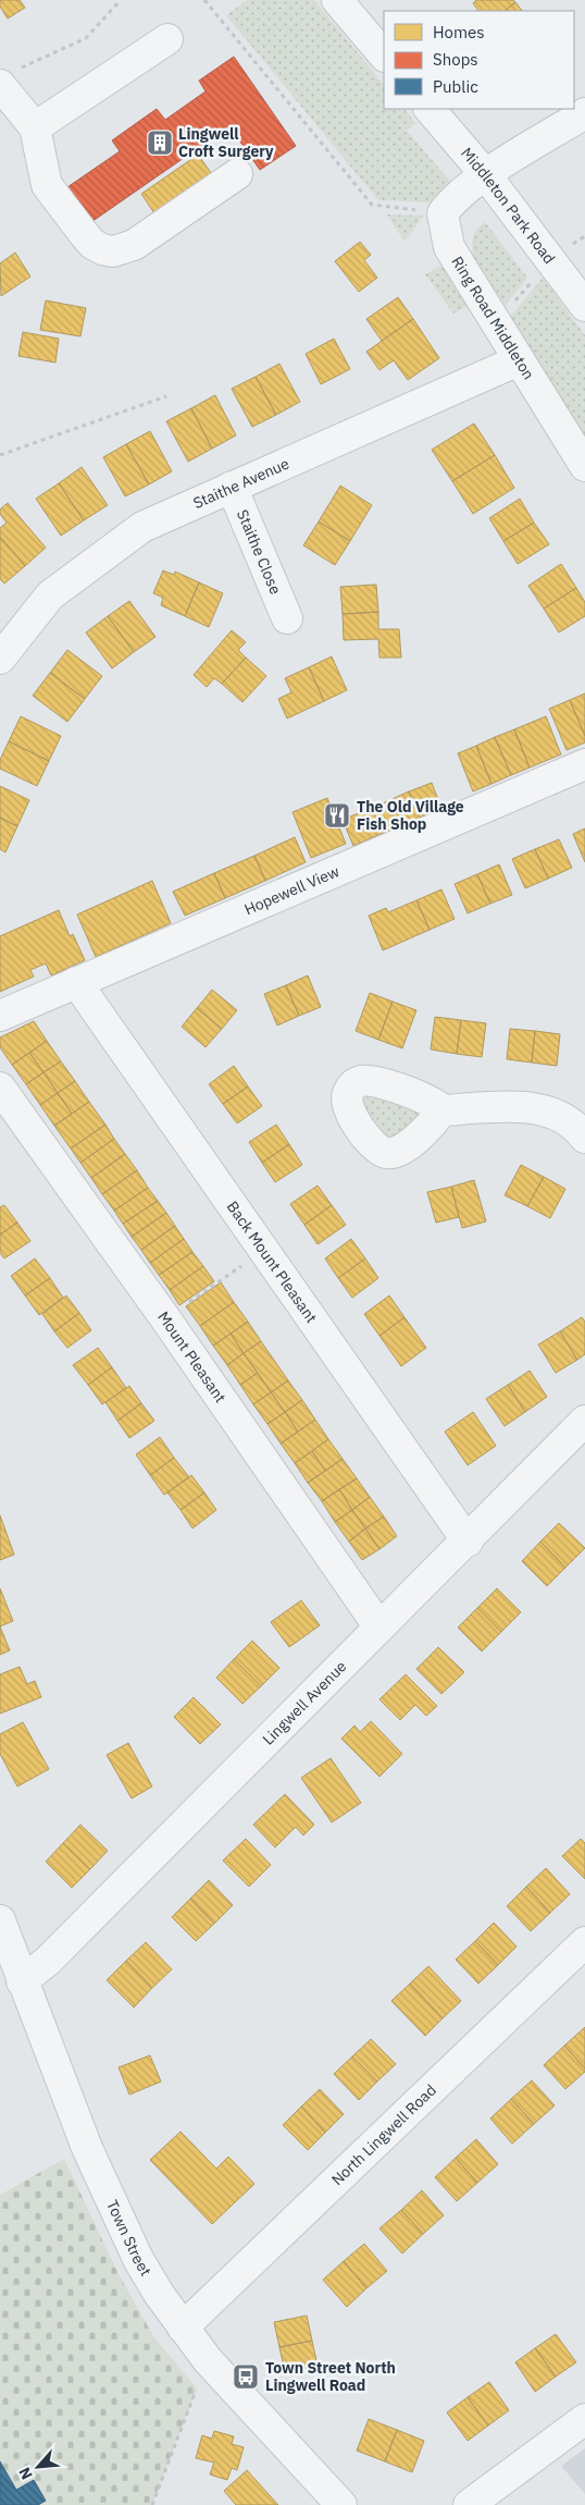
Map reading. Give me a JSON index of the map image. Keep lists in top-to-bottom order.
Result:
{
  "streets": {
    "street": [
      "Middleton Park Road",
      "Ring Road Middleton",
      "Staithe Avenue",
      "Staithe Close",
      "Hopewell View",
      "Back Mount Pleasant",
      "Mount Pleasant",
      "Lingwell Avenue",
      "North Lingwell Road",
      "Town Street"
    ]
  },
  "crossings": [
    ["Ring Road Middleton", "Staithe Avenue"],
    ["Staithe Avenue", "Staithe Close"],
    ["Hopewell View", "Back Mount Pleasant"],
    ["Back Mount Pleasant", "Lingwell Avenue"],
    ["Mount Pleasant", "Lingwell Avenue"],
    ["Lingwell Avenue", "Town Street"],
    ["North Lingwell Road", "Town Street"]
  ],
  "places": {
    "building": ["Lingwell Croft Surgery"],
    "restaurant": ["The Old Village Fish Shop"],
    "bus stop": ["Town Street North Lingwell Road"]
  },
  "legend": ["Homes", "Shops", "Public"],
  "north": "bottom left"
}
